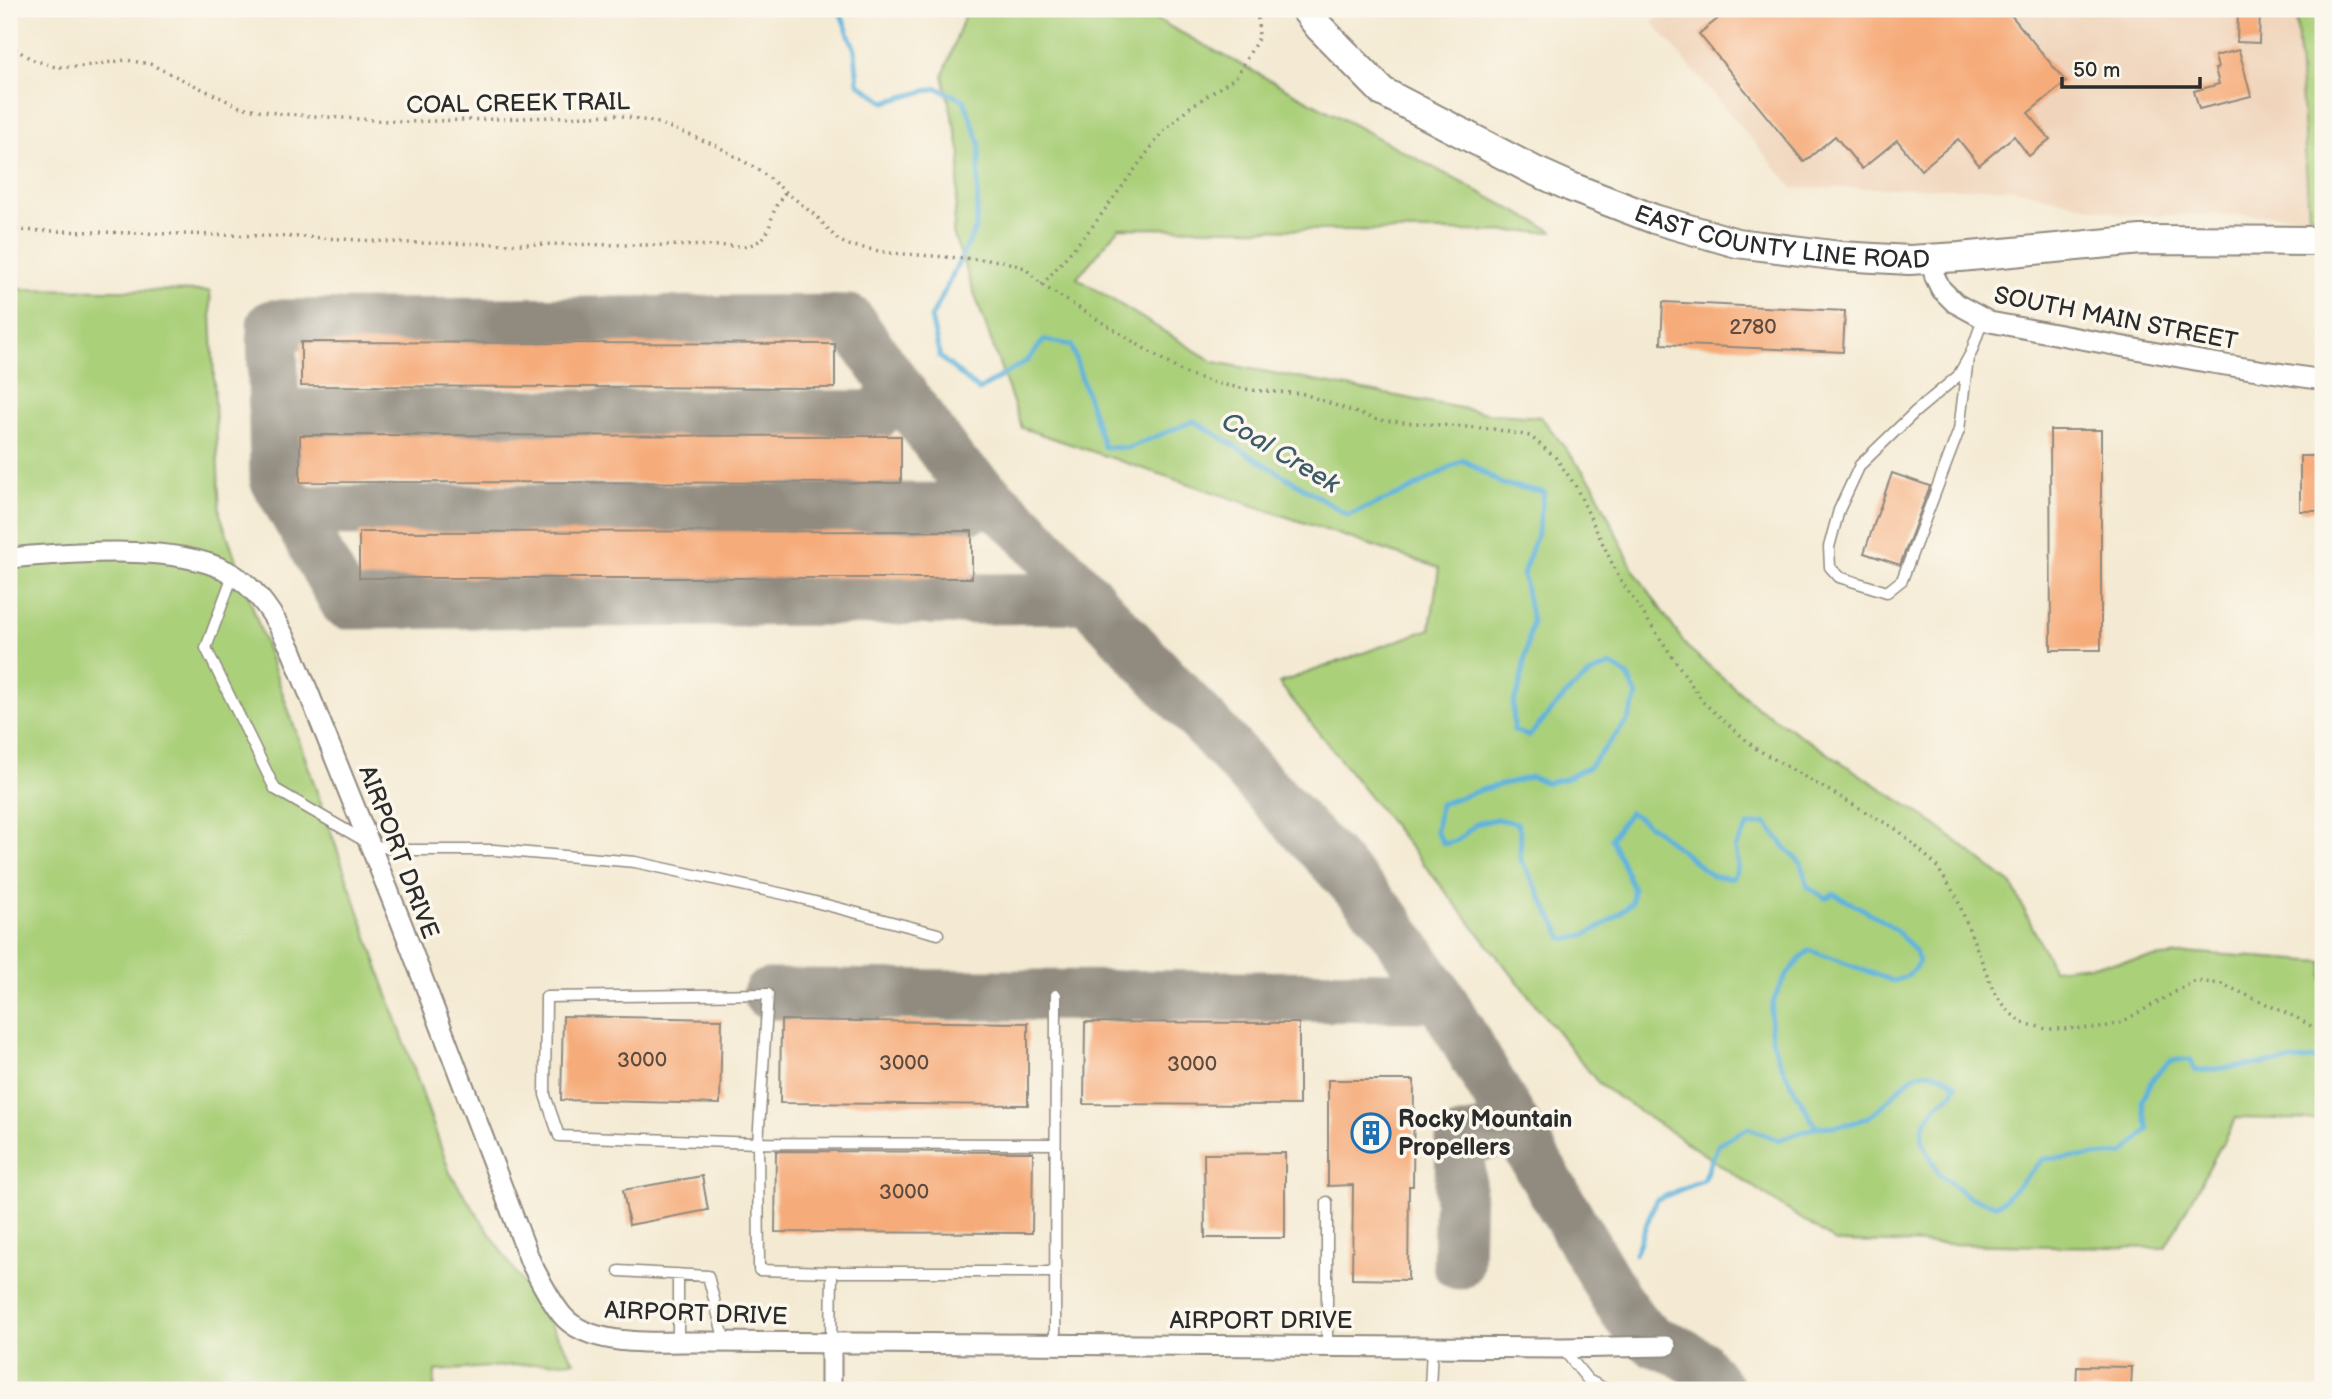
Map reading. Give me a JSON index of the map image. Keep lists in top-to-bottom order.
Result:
{
  "streets": {
    "main road": ["EAST COUNTY LINE ROAD"],
    "street": ["SOUTH MAIN STREET", "AIRPORT DRIVE"],
    "path": ["COAL CREEK TRAIL"]
  },
  "crossings": [
    ["EAST COUNTY LINE ROAD", "SOUTH MAIN STREET"]
  ],
  "water": ["Coal Creek"],
  "places": {
    "building": ["Rocky Mountain Propellers"]
  },
  "house_numbers": [
    "2780",
    "3000",
    "3000",
    "3000",
    "3000"
  ],
  "scale_bar": "50 m"
}
